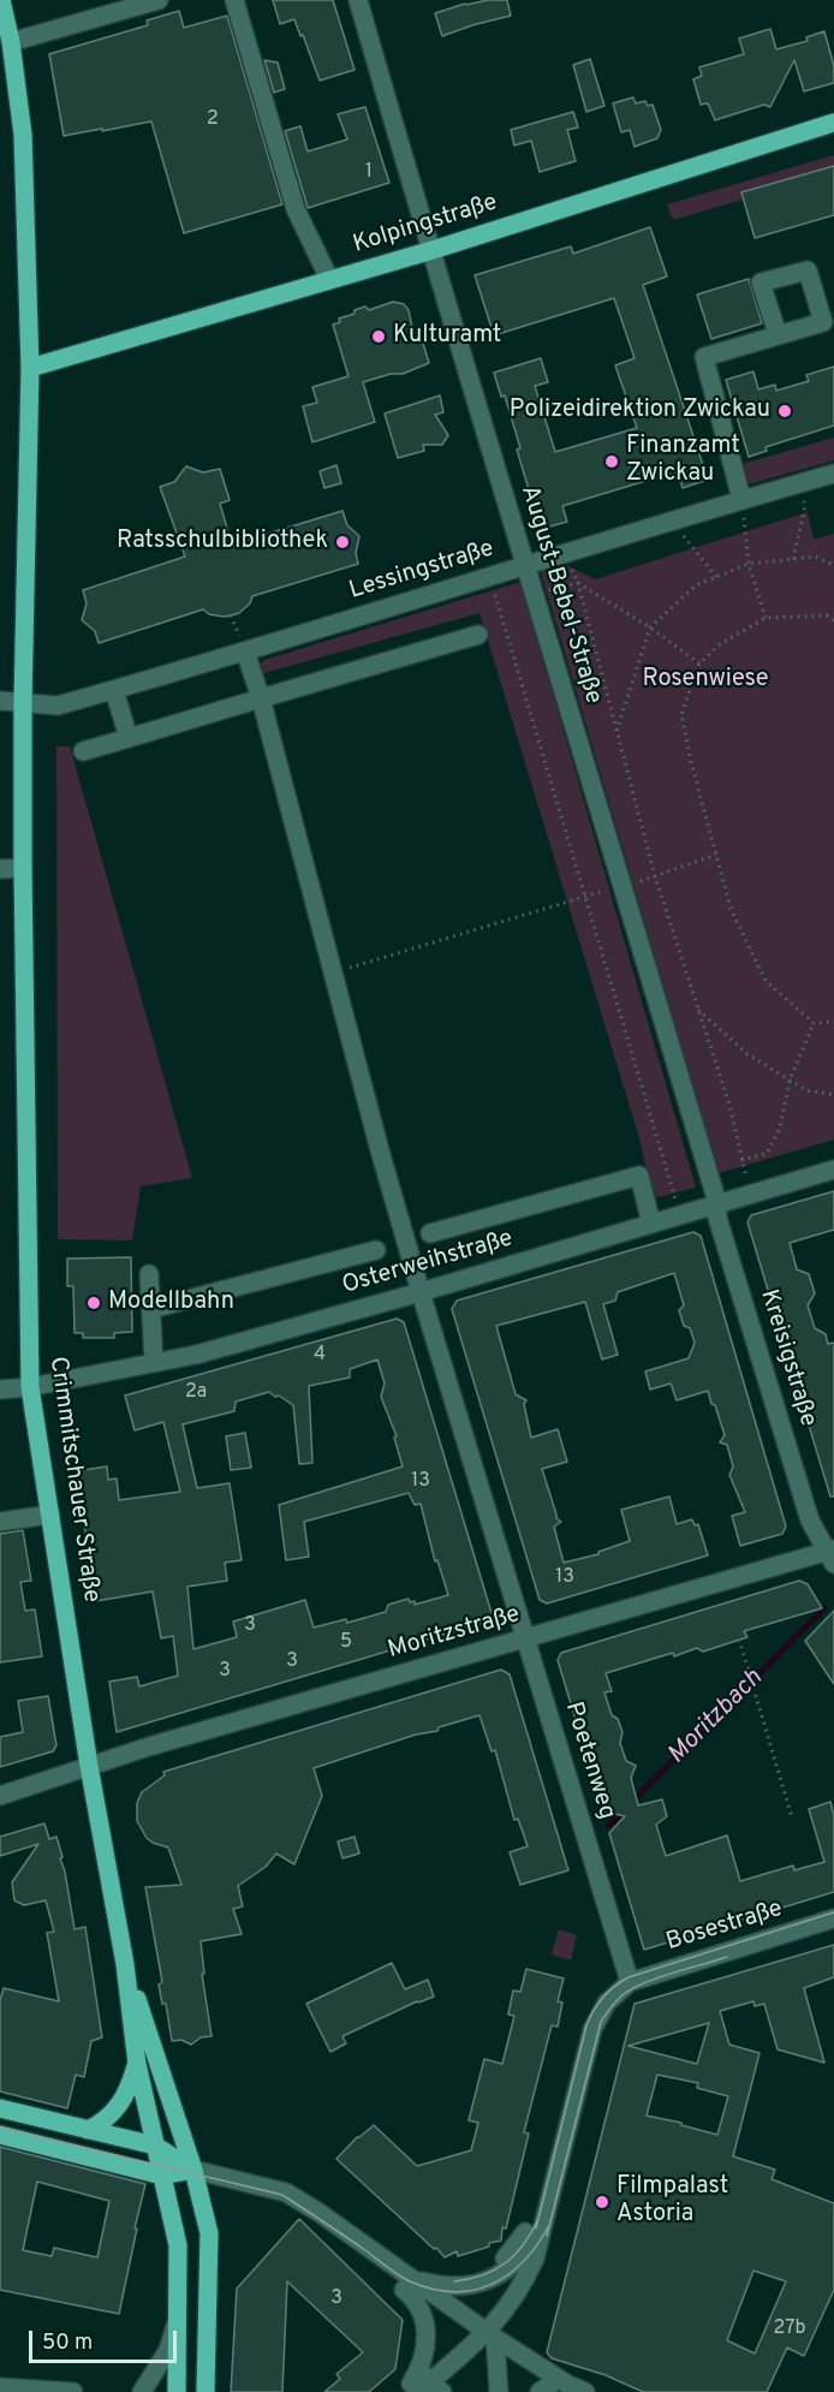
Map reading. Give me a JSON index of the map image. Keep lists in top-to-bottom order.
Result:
{
  "streets": {
    "main road": ["Kolpingstraße", "Crimmitschauer Straße"],
    "street": [
      "Lessingstraße",
      "August-Bebel-Straße",
      "Osterweihstraße",
      "Kreisigstraße",
      "Moritzstraße",
      "Poetenweg",
      "Bosestraße"
    ]
  },
  "crossings": [
    ["Kolpingstraße", "August-Bebel-Straße"],
    ["Kolpingstraße", "Crimmitschauer Straße"],
    ["Lessingstraße", "August-Bebel-Straße"],
    ["Lessingstraße", "Crimmitschauer Straße"],
    ["Lessingstraße", "Poetenweg"],
    ["August-Bebel-Straße", "Osterweihstraße"],
    ["August-Bebel-Straße", "Kreisigstraße"],
    ["Osterweihstraße", "Kreisigstraße"],
    ["Osterweihstraße", "Crimmitschauer Straße"],
    ["Osterweihstraße", "Poetenweg"],
    ["Kreisigstraße", "Moritzstraße"],
    ["Crimmitschauer Straße", "Moritzstraße"],
    ["Moritzstraße", "Poetenweg"],
    ["Poetenweg", "Bosestraße"]
  ],
  "water": ["Moritzbach"],
  "parks": ["Rosenwiese"],
  "places": [
    "Kulturamt",
    "Polizeidirektion Zwickau",
    "Finanzamt Zwickau",
    "Ratsschulbibliothek",
    "Modellbahn",
    "Filmpalast Astoria"
  ],
  "house_numbers": [
    "2",
    "1",
    "4",
    "2a",
    "13",
    "13",
    "3",
    "5",
    "3",
    "3",
    "3",
    "27b"
  ],
  "scale_bar": "50 m"
}
